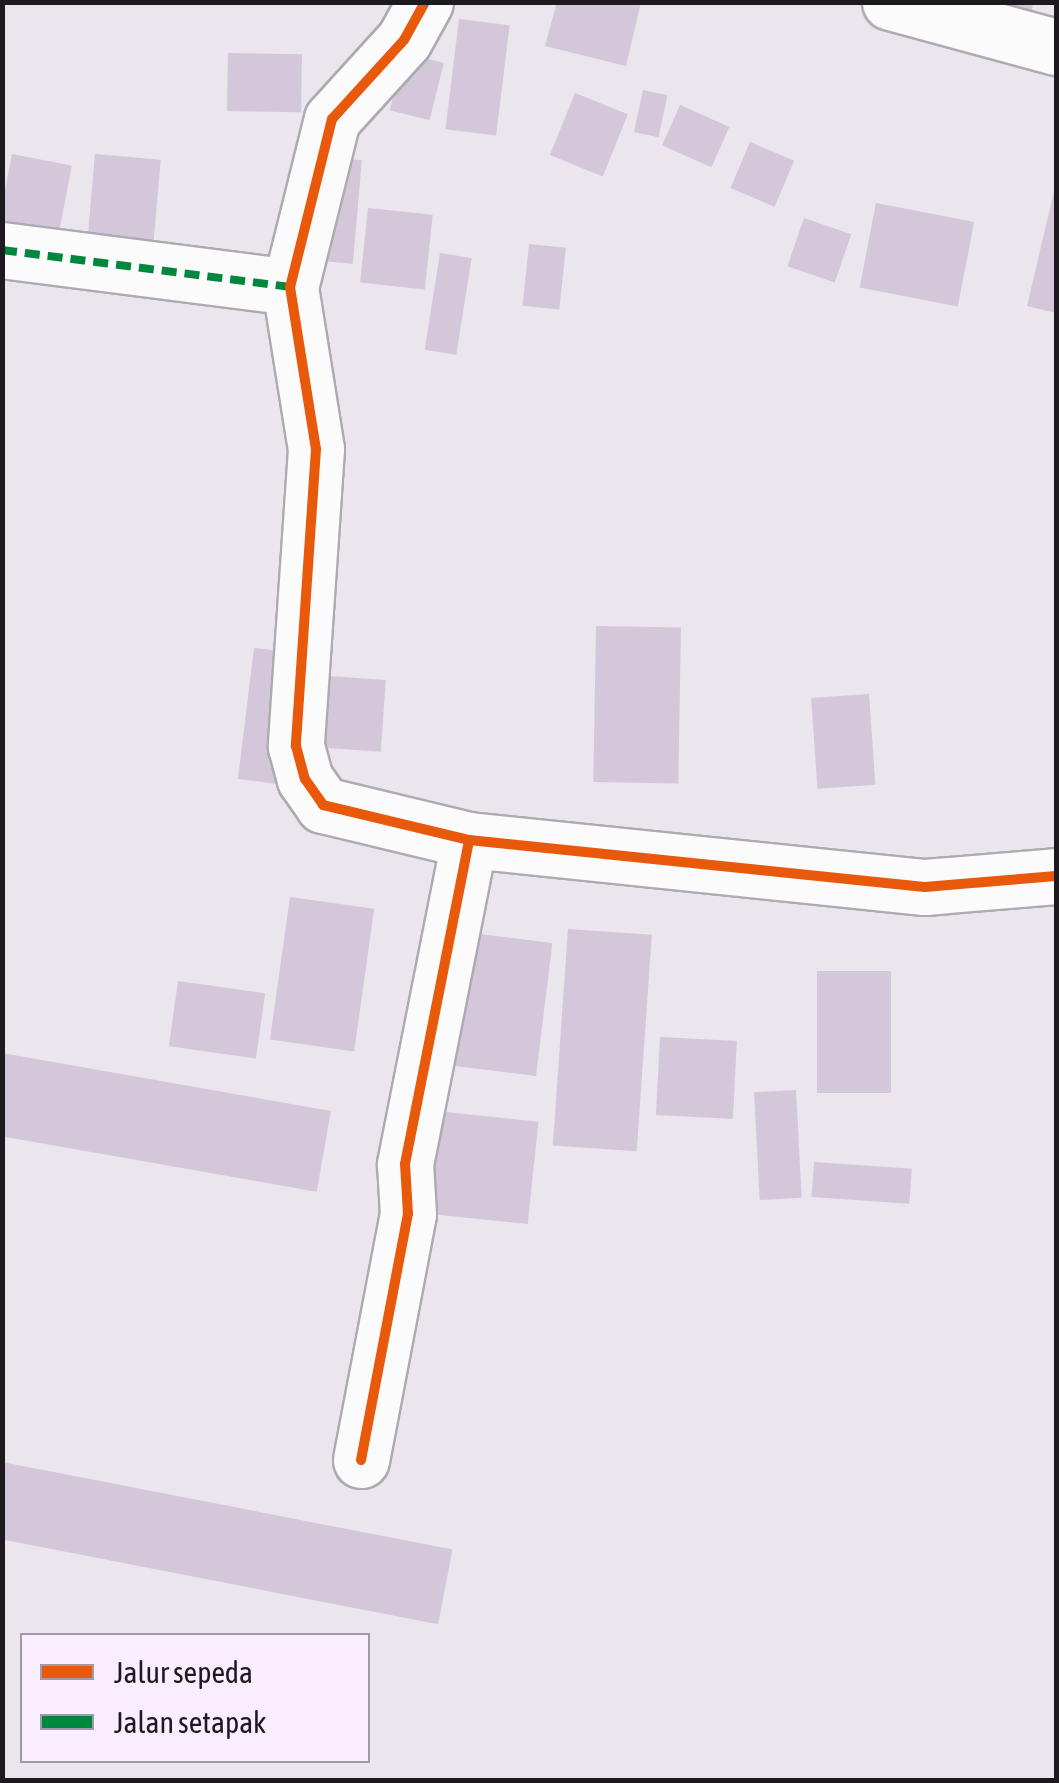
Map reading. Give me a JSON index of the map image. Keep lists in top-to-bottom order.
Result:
{
  "legend": ["Jalur sepeda", "Jalan setapak"]
}
